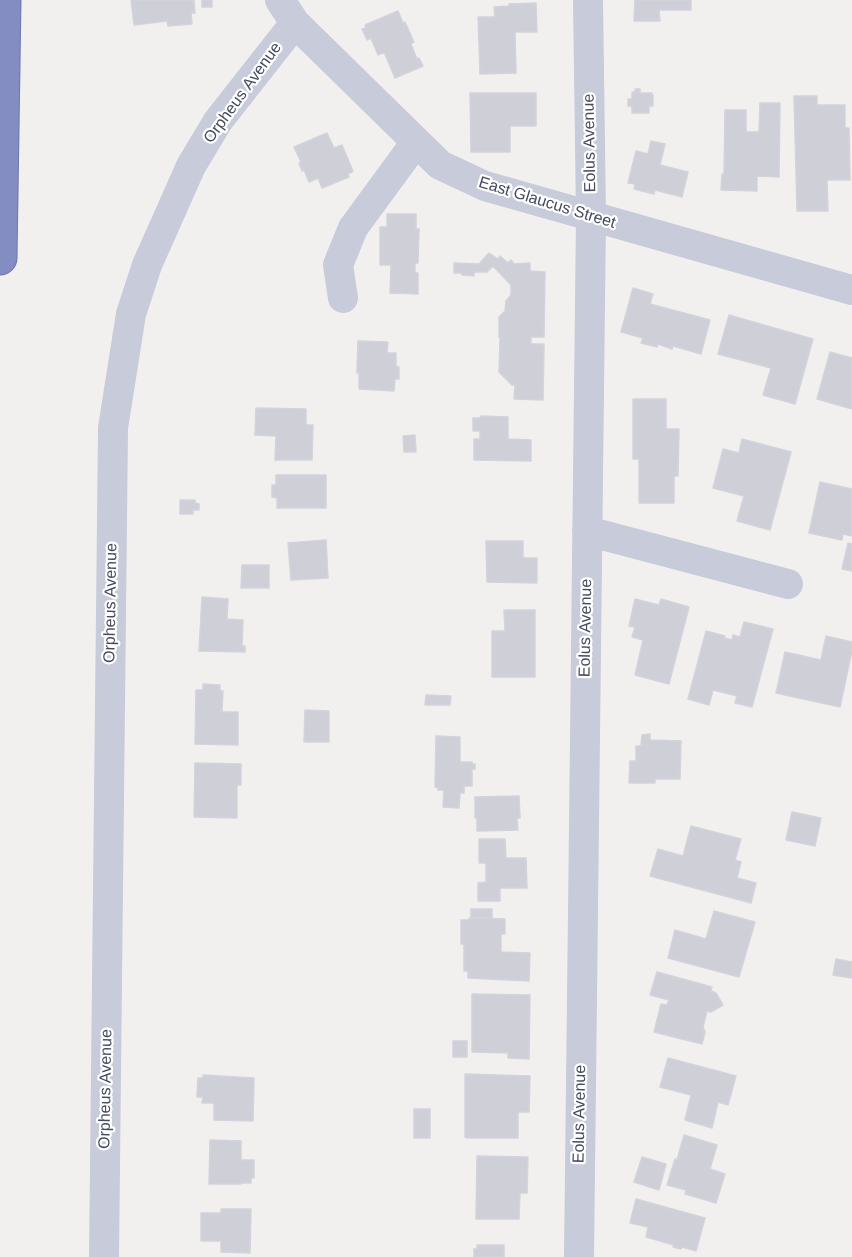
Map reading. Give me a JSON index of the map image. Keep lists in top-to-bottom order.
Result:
{
  "streets": {
    "street": ["Orpheus Avenue", "Eolus Avenue", "East Glaucus Street"]
  },
  "crossings": [
    ["Orpheus Avenue", "East Glaucus Street"],
    ["Eolus Avenue", "East Glaucus Street"]
  ]
}
